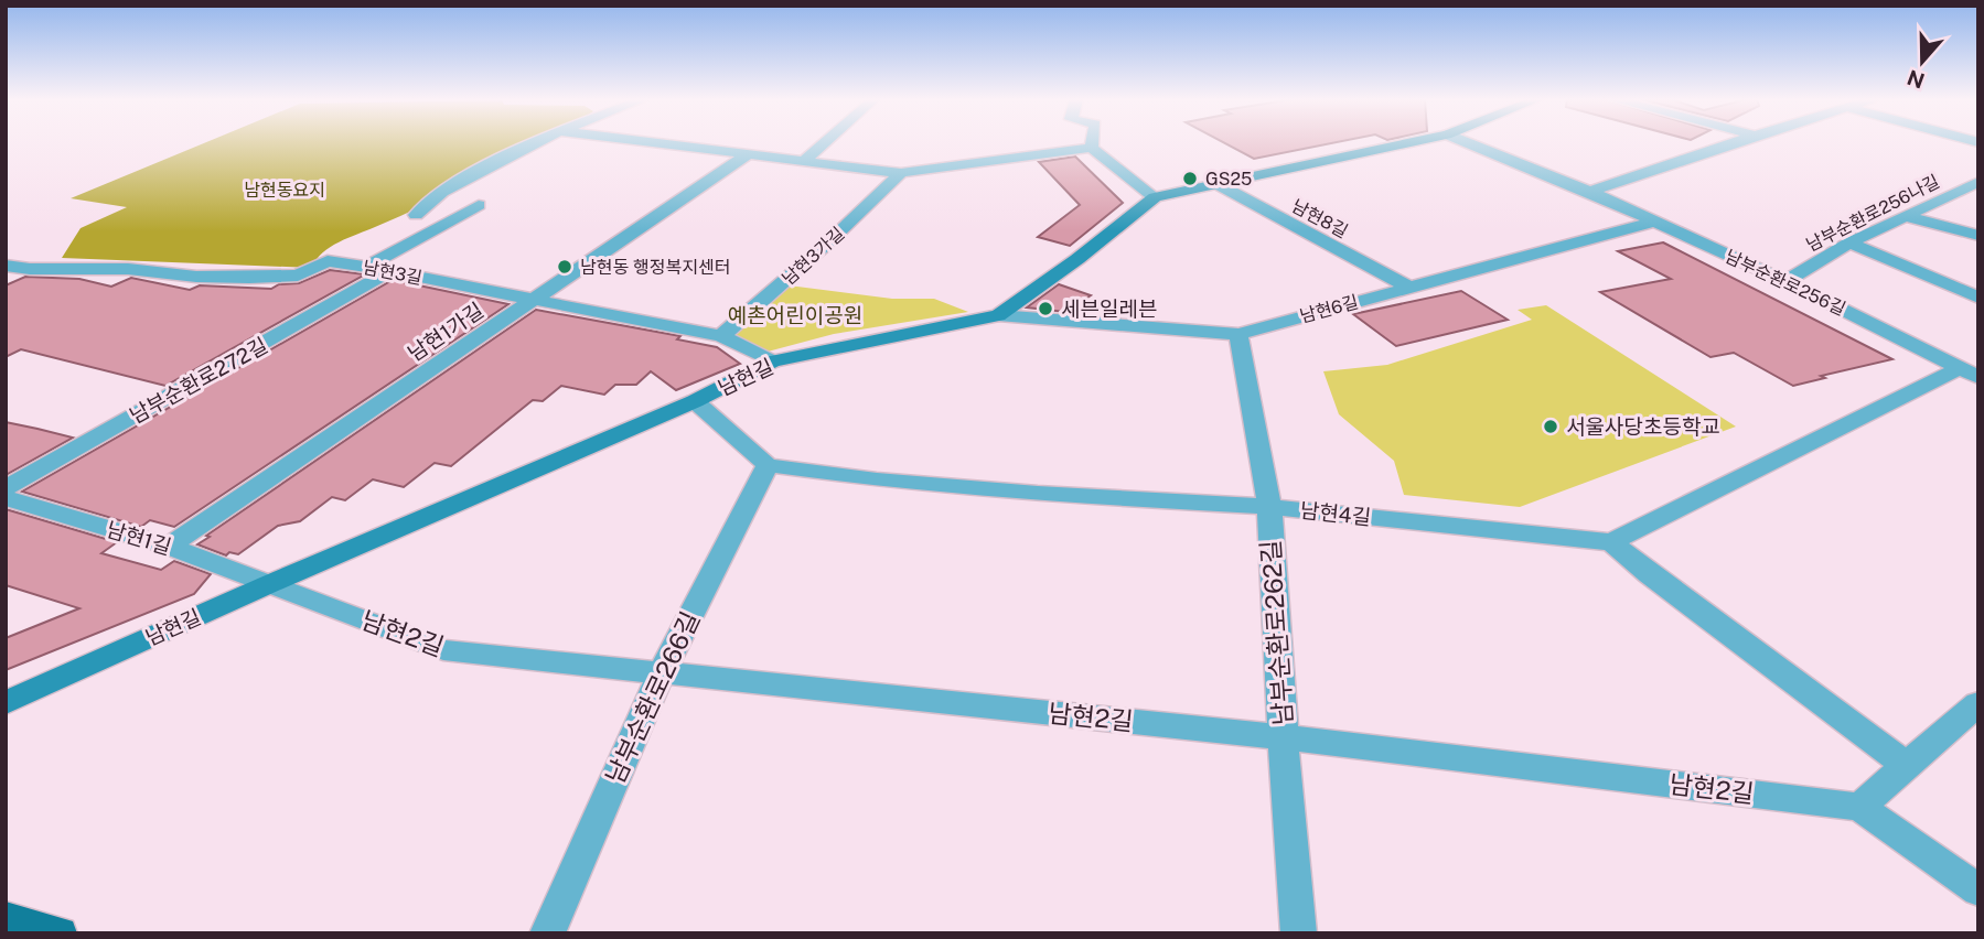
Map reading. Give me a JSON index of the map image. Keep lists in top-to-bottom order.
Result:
{
  "streets": {
    "street": [
      "남부순환로256나길",
      "남현8길",
      "남현3가길",
      "남현3길",
      "남부순환로256길",
      "남현6길",
      "남현1가길",
      "남현길",
      "남부순환로272길",
      "남현4길",
      "남현1길",
      "남부순환로262길",
      "남현2길",
      "남부순환로266길"
    ]
  },
  "crossings": [
    ["남부순환로256나길", "남부순환로256길"],
    ["남현8길", "남현6길"],
    ["남현8길", "남현길"],
    ["남현3가길", "남현3길"],
    ["남현3길", "남현1가길"],
    ["남현3길", "남현길"],
    ["남현3길", "남부순환로272길"],
    ["남부순환로256길", "남현6길"],
    ["남현6길", "남현길"],
    ["남현6길", "남부순환로262길"],
    ["남현1가길", "남현1길"],
    ["남현길", "남현1길"],
    ["남현길", "남현2길"],
    ["남현4길", "남부순환로262길"],
    ["남현4길", "남부순환로266길"],
    ["남현1길", "남현2길"],
    ["남부순환로262길", "남현2길"],
    ["남현2길", "남부순환로266길"]
  ],
  "parks": ["남현동요지", "예촌어린이공원"],
  "places": [
    "GS25",
    "남현동 행정복지센터",
    "세븐일레븐",
    "서울사당초등학교"
  ],
  "north": "bottom"
}
